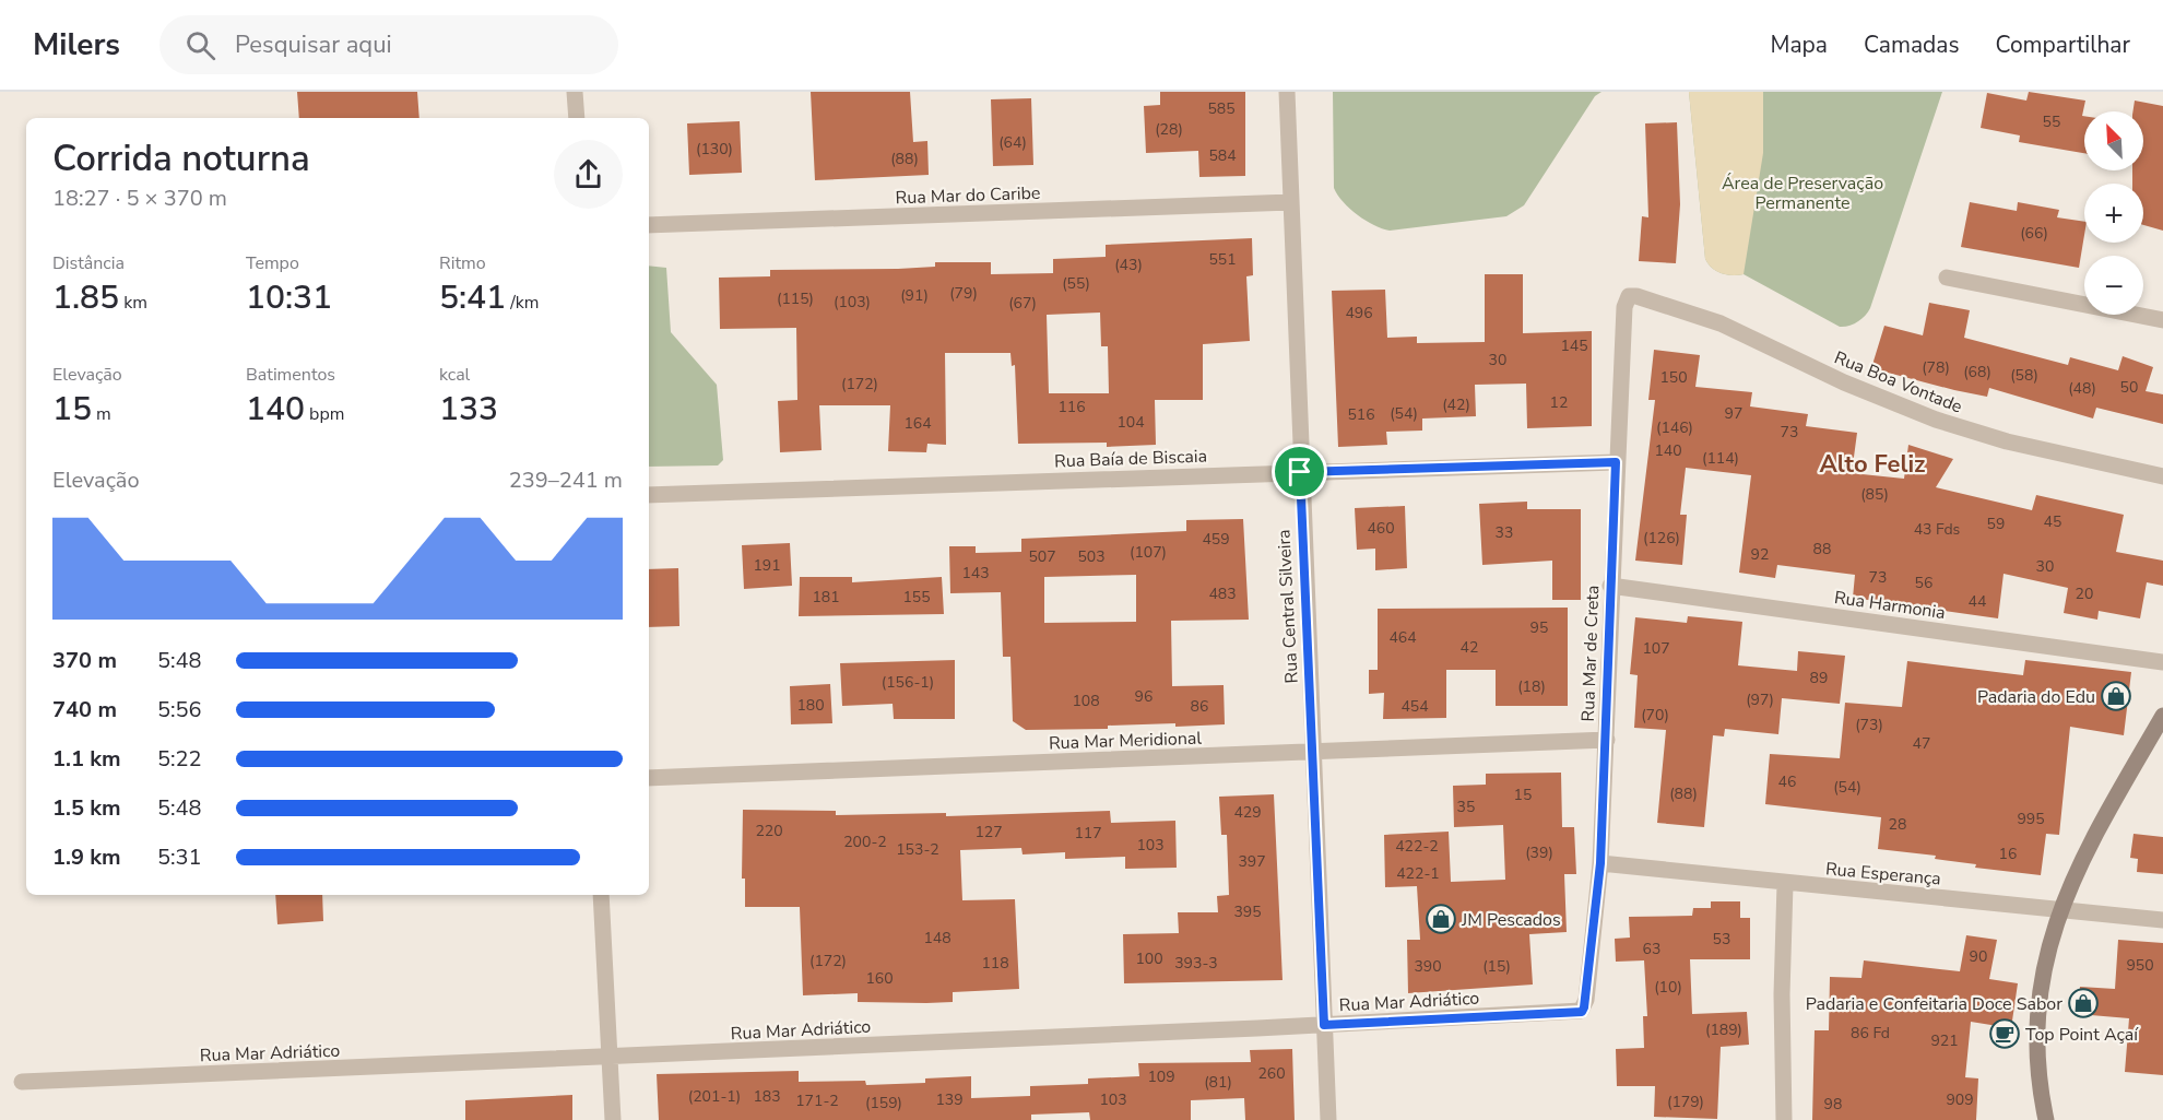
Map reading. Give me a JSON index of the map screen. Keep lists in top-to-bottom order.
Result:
{
  "streets": {
    "street": [
      "Rua Mar do Caribe",
      "Rua Boa Vontade",
      "Rua Baía de Biscaia",
      "Rua Harmonia",
      "Rua Central Silveira",
      "Rua Mar de Creta",
      "Rua Mar Meridional",
      "Rua Esperança",
      "Rua Mar Adriático"
    ]
  },
  "crossings": [
    ["Rua Mar do Caribe", "Rua Central Silveira"],
    ["Rua Boa Vontade", "Rua Mar de Creta"],
    ["Rua Baía de Biscaia", "Rua Central Silveira"],
    ["Rua Baía de Biscaia", "Rua Mar de Creta"],
    ["Rua Harmonia", "Rua Mar de Creta"],
    ["Rua Central Silveira", "Rua Mar Meridional"],
    ["Rua Central Silveira", "Rua Mar Adriático"],
    ["Rua Mar de Creta", "Rua Mar Meridional"],
    ["Rua Mar de Creta", "Rua Esperança"],
    ["Rua Mar de Creta", "Rua Mar Adriático"]
  ],
  "districts": ["Alto Feliz"],
  "parks": ["Área de Preservação Permanente"],
  "places": {
    "shop": ["Padaria do Edu", "JM Pescados", "Padaria e Confeitaria Doce Sabor"],
    "cafe": ["Top Point Açaí"]
  },
  "house_numbers": [
    "585",
    "55",
    "(28)",
    "(64)",
    "(130)",
    "584",
    "(88)",
    "(66)",
    "551",
    "(43)",
    "(55)",
    "(79)",
    "(91)",
    "(115)",
    "(103)",
    "(67)",
    "496",
    "145",
    "30",
    "(78)",
    "(68)",
    "(58)",
    "150",
    "(172)",
    "50",
    "(48)",
    "12",
    "(42)",
    "116",
    "(54)",
    "97",
    "516",
    "104",
    "164",
    "(146)",
    "73",
    "140",
    "(114)",
    "(85)",
    "45",
    "59",
    "460",
    "43 Fds",
    "33",
    "(126)",
    "459",
    "88",
    "(107)",
    "92",
    "507",
    "503",
    "191",
    "30",
    "143",
    "73",
    "56",
    "483",
    "20",
    "181",
    "155",
    "44",
    "95",
    "464",
    "42",
    "107",
    "89",
    "(156-1)",
    "(18)",
    "96",
    "(97)",
    "108",
    "180",
    "86",
    "454",
    "(70)",
    "(73)",
    "47",
    "46",
    "(54)",
    "(88)",
    "15",
    "35",
    "429",
    "995",
    "28",
    "220",
    "127",
    "117",
    "200-2",
    "103",
    "422-2",
    "153-2",
    "(39)",
    "16",
    "397",
    "422-1",
    "395",
    "148",
    "53",
    "63",
    "90",
    "100",
    "(172)",
    "118",
    "393-3",
    "950",
    "390",
    "(15)",
    "160",
    "(10)",
    "(189)",
    "86 Fd",
    "921",
    "260",
    "109",
    "(81)",
    "(201-1)",
    "183",
    "139",
    "103",
    "909",
    "171-2",
    "(179)",
    "(159)",
    "98"
  ],
  "north": "top left",
  "page": {
    "header": "Milers",
    "search": "Pesquisar aqui",
    "nav": ["Mapa", "Camadas", "Compartilhar"],
    "map_buttons": ["+", "−"],
    "heading": ["Corrida noturna", "18:27 · 5 × 370 m"],
    "stats": [
      ["Distância", "1.85 km"],
      ["Tempo", "10:31"],
      ["Ritmo", "5:41 /km"],
      ["Elevação", "15 m"],
      ["Batimentos", "140 bpm"],
      ["kcal", "133"]
    ],
    "chart": ["Elevação", "239–241 m"],
    "list": [
      {
        "name": "370 m",
        "note": "5:48"
      },
      {
        "name": "740 m",
        "note": "5:56"
      },
      {
        "name": "1.1 km",
        "note": "5:22"
      },
      {
        "name": "1.5 km",
        "note": "5:48"
      },
      {
        "name": "1.9 km",
        "note": "5:31"
      }
    ]
  }
}
